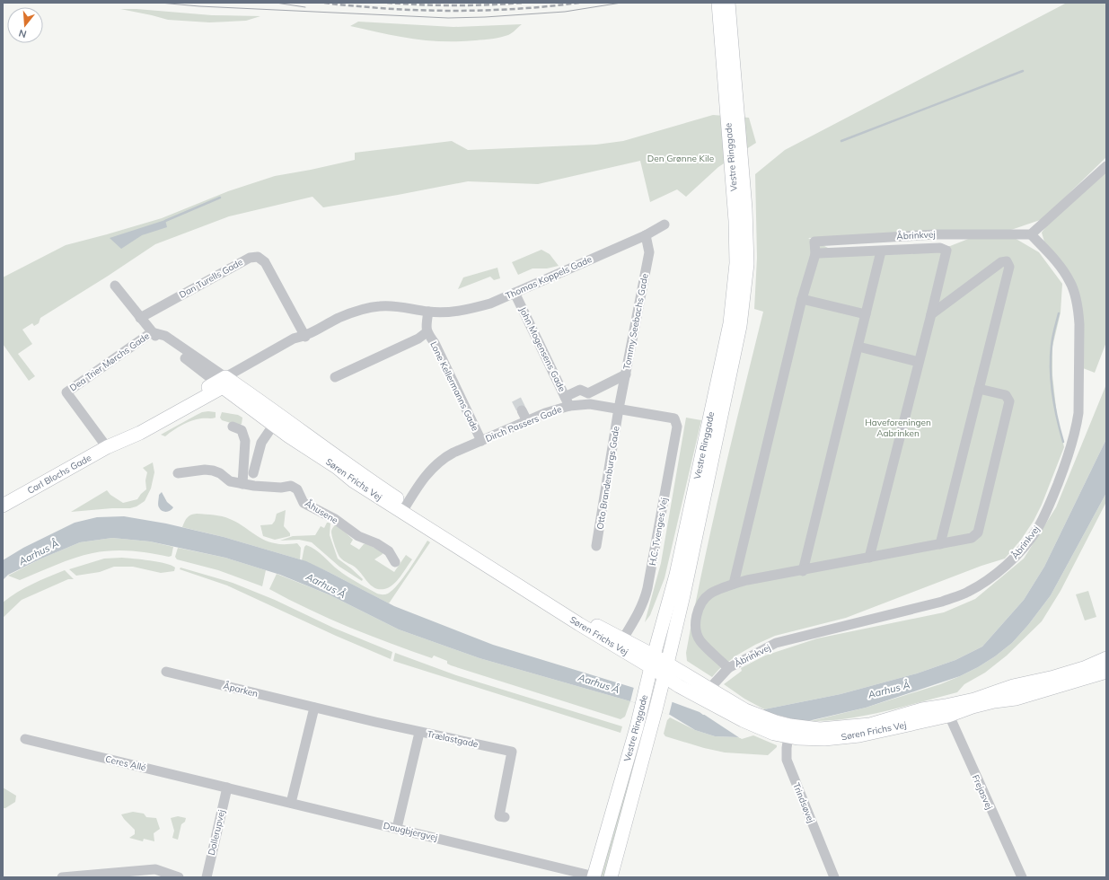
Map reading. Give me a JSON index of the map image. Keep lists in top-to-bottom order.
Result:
{
  "streets": {
    "street": [
      "Vestre Ringgade",
      "Åbrinkvej",
      "Thomas Koppels Gade",
      "Dan Turells Gade",
      "Tommy Seebachs Gade",
      "John Mogensens Gade",
      "Dea Trier Mørchs Gade",
      "Lone Kellermanns Gade",
      "Dirch Passers Gade",
      "Carl Blochs Gade",
      "Otto Brandenburgs Gade",
      "Søren Frichs Vej",
      "Åhusene",
      "H.C. Tvenges Vej",
      "Åparken",
      "Trælastgade",
      "Ceres Allé",
      "Frejasvej",
      "Trindsøvej",
      "Daugbjergvej",
      "Dollerupvej"
    ]
  },
  "crossings": [
    ["Vestre Ringgade", "Søren Frichs Vej"],
    ["Vestre Ringgade", "Daugbjergvej"],
    ["Åbrinkvej", "Søren Frichs Vej"],
    ["Thomas Koppels Gade", "Dan Turells Gade"],
    ["Thomas Koppels Gade", "Tommy Seebachs Gade"],
    ["Thomas Koppels Gade", "John Mogensens Gade"],
    ["Thomas Koppels Gade", "Carl Blochs Gade"],
    ["Thomas Koppels Gade", "Søren Frichs Vej"],
    ["Dan Turells Gade", "Søren Frichs Vej"],
    ["Tommy Seebachs Gade", "Dirch Passers Gade"],
    ["Tommy Seebachs Gade", "Otto Brandenburgs Gade"],
    ["John Mogensens Gade", "Dirch Passers Gade"],
    ["Dea Trier Mørchs Gade", "Carl Blochs Gade"],
    ["Dea Trier Mørchs Gade", "Søren Frichs Vej"],
    ["Lone Kellermanns Gade", "Dirch Passers Gade"],
    ["Dirch Passers Gade", "Otto Brandenburgs Gade"],
    ["Dirch Passers Gade", "Søren Frichs Vej"],
    ["Dirch Passers Gade", "H.C. Tvenges Vej"],
    ["Carl Blochs Gade", "Søren Frichs Vej"],
    ["Søren Frichs Vej", "H.C. Tvenges Vej"],
    ["Søren Frichs Vej", "Frejasvej"],
    ["Søren Frichs Vej", "Trindsøvej"],
    ["Åparken", "Trælastgade"],
    ["Trælastgade", "Daugbjergvej"],
    ["Ceres Allé", "Daugbjergvej"],
    ["Ceres Allé", "Dollerupvej"],
    ["Daugbjergvej", "Dollerupvej"]
  ],
  "water": ["Aarhus Å"],
  "parks": ["Den Grønne Kile", "Haveforeningen Aabrinken"],
  "north": "bottom"
}
